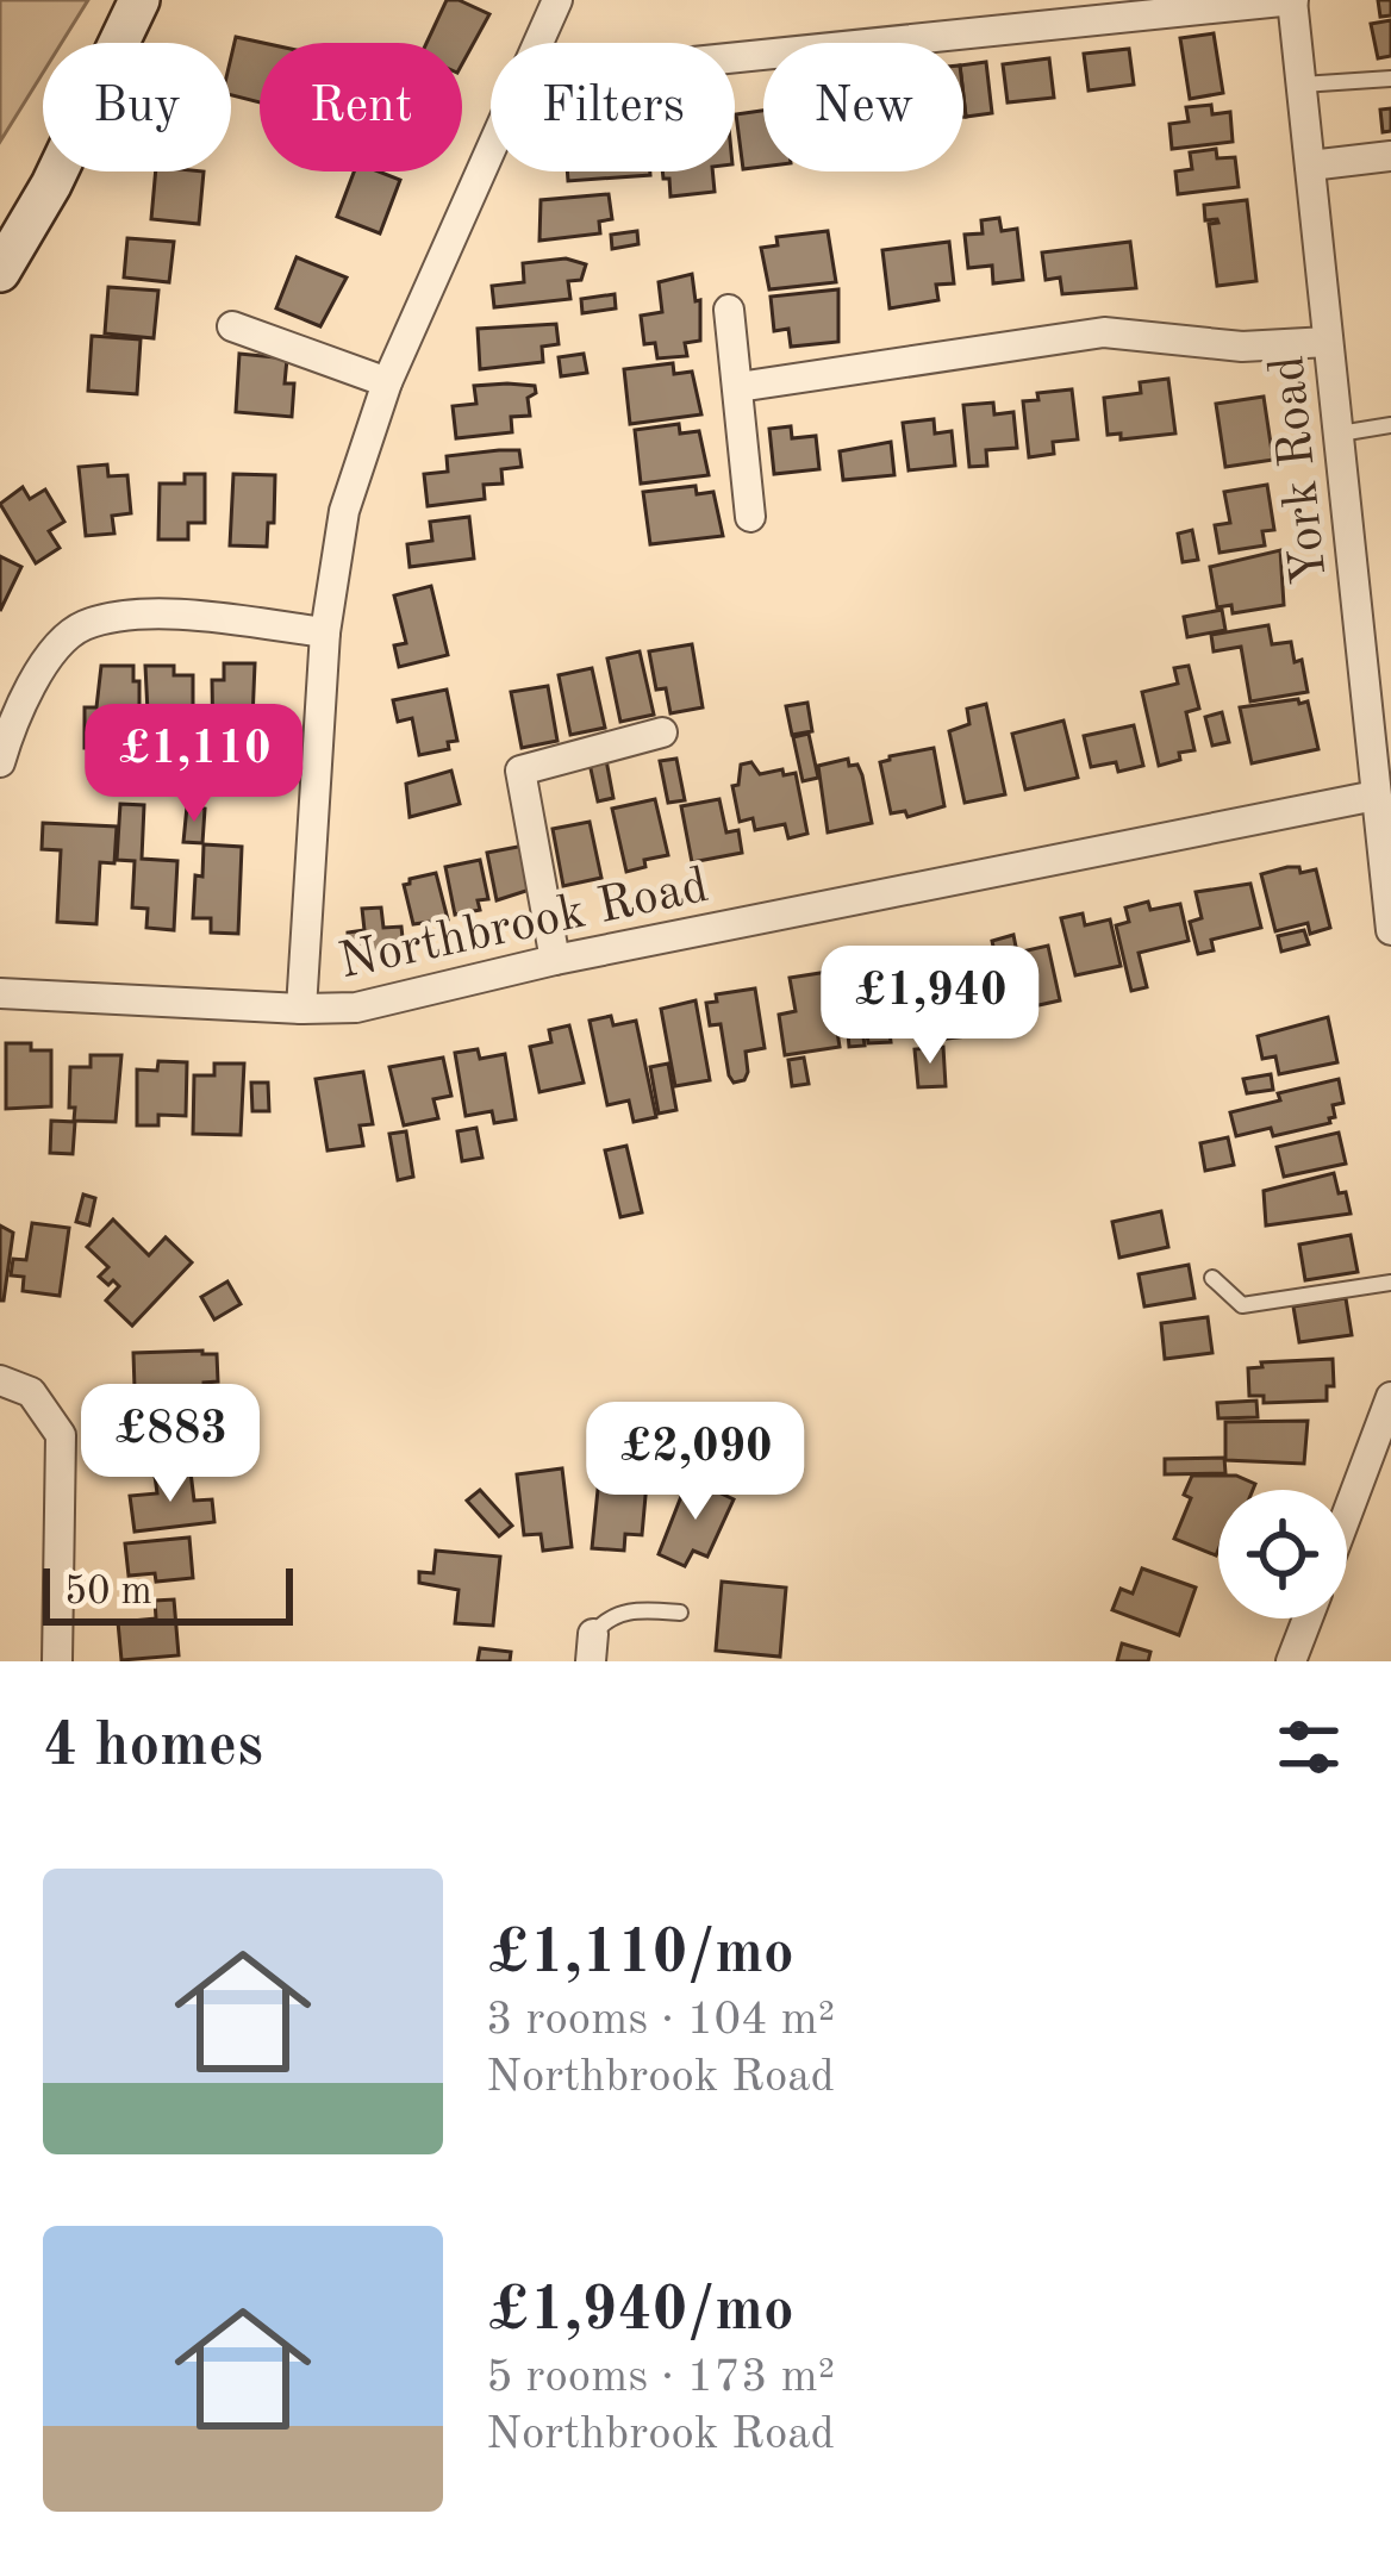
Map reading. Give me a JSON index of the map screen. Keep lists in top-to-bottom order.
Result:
{
  "streets": {
    "street": ["York Road", "Northbrook Road"]
  },
  "crossings": [
    ["York Road", "Northbrook Road"]
  ],
  "scale_bar": "50 m",
  "page": {
    "chip": [
      "Buy",
      "Rent",
      "Filters",
      "New"
    ],
    "price": [
      "£1,110",
      "£1,940",
      "£883",
      "£2,090"
    ],
    "scale": "50 m",
    "heading": "4 homes",
    "list": [
      {
        "name": "£1,110/mo",
        "note": "3 rooms · 104 m² · Northbrook Road"
      },
      {
        "name": "£1,940/mo",
        "note": "5 rooms · 173 m² · Northbrook Road"
      }
    ]
  }
}
